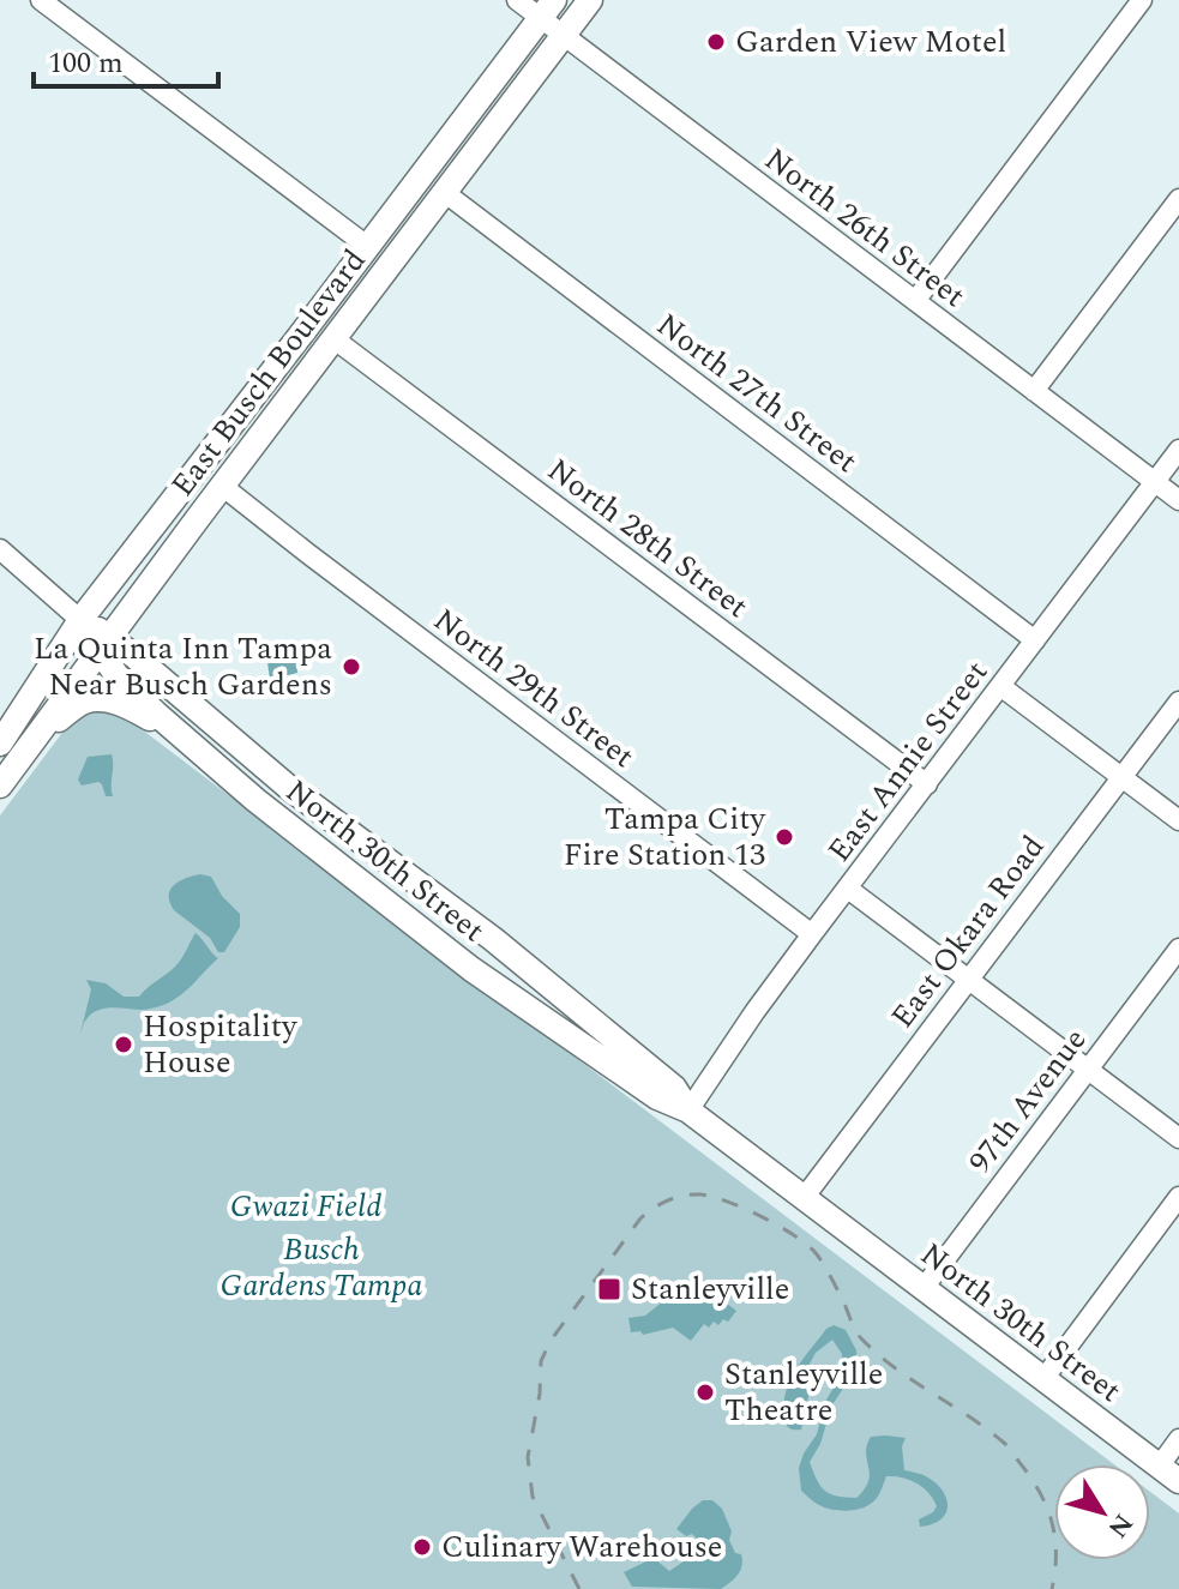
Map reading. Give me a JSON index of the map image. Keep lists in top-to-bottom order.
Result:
{
  "streets": {
    "main road": ["East Busch Boulevard", "North 30th Street"],
    "street": [
      "North 26th Street",
      "North 27th Street",
      "North 28th Street",
      "North 29th Street",
      "East Annie Street",
      "East Okara Road",
      "97th Avenue"
    ]
  },
  "crossings": [
    ["North 26th Street", "East Busch Boulevard"],
    ["North 26th Street", "East Annie Street"],
    ["East Busch Boulevard", "North 27th Street"],
    ["East Busch Boulevard", "North 28th Street"],
    ["East Busch Boulevard", "North 29th Street"],
    ["East Busch Boulevard", "North 30th Street"],
    ["North 27th Street", "East Annie Street"],
    ["North 28th Street", "East Annie Street"],
    ["North 29th Street", "East Annie Street"],
    ["East Annie Street", "North 30th Street"],
    ["North 30th Street", "East Okara Road"],
    ["North 30th Street", "97th Avenue"]
  ],
  "parks": ["Gwazi Field", "Busch Gardens Tampa"],
  "places": {
    "other": [
      "Garden View Motel",
      "La Quinta Inn Tampa Near Busch Gardens",
      "Tampa City Fire Station 13",
      "Hospitality House",
      "Stanleyville Theatre",
      "Culinary Warehouse"
    ],
    "transit": ["Stanleyville"]
  },
  "scale_bar": "100 m",
  "north": "bottom right"
}
